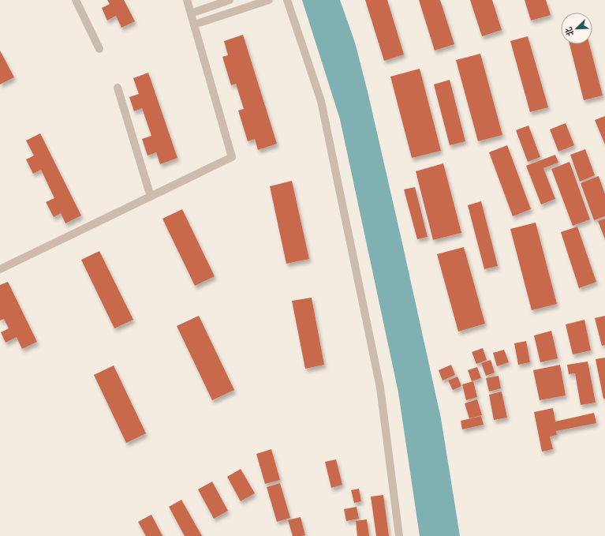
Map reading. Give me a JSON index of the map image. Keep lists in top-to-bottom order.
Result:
{
  "north": "bottom left"
}
